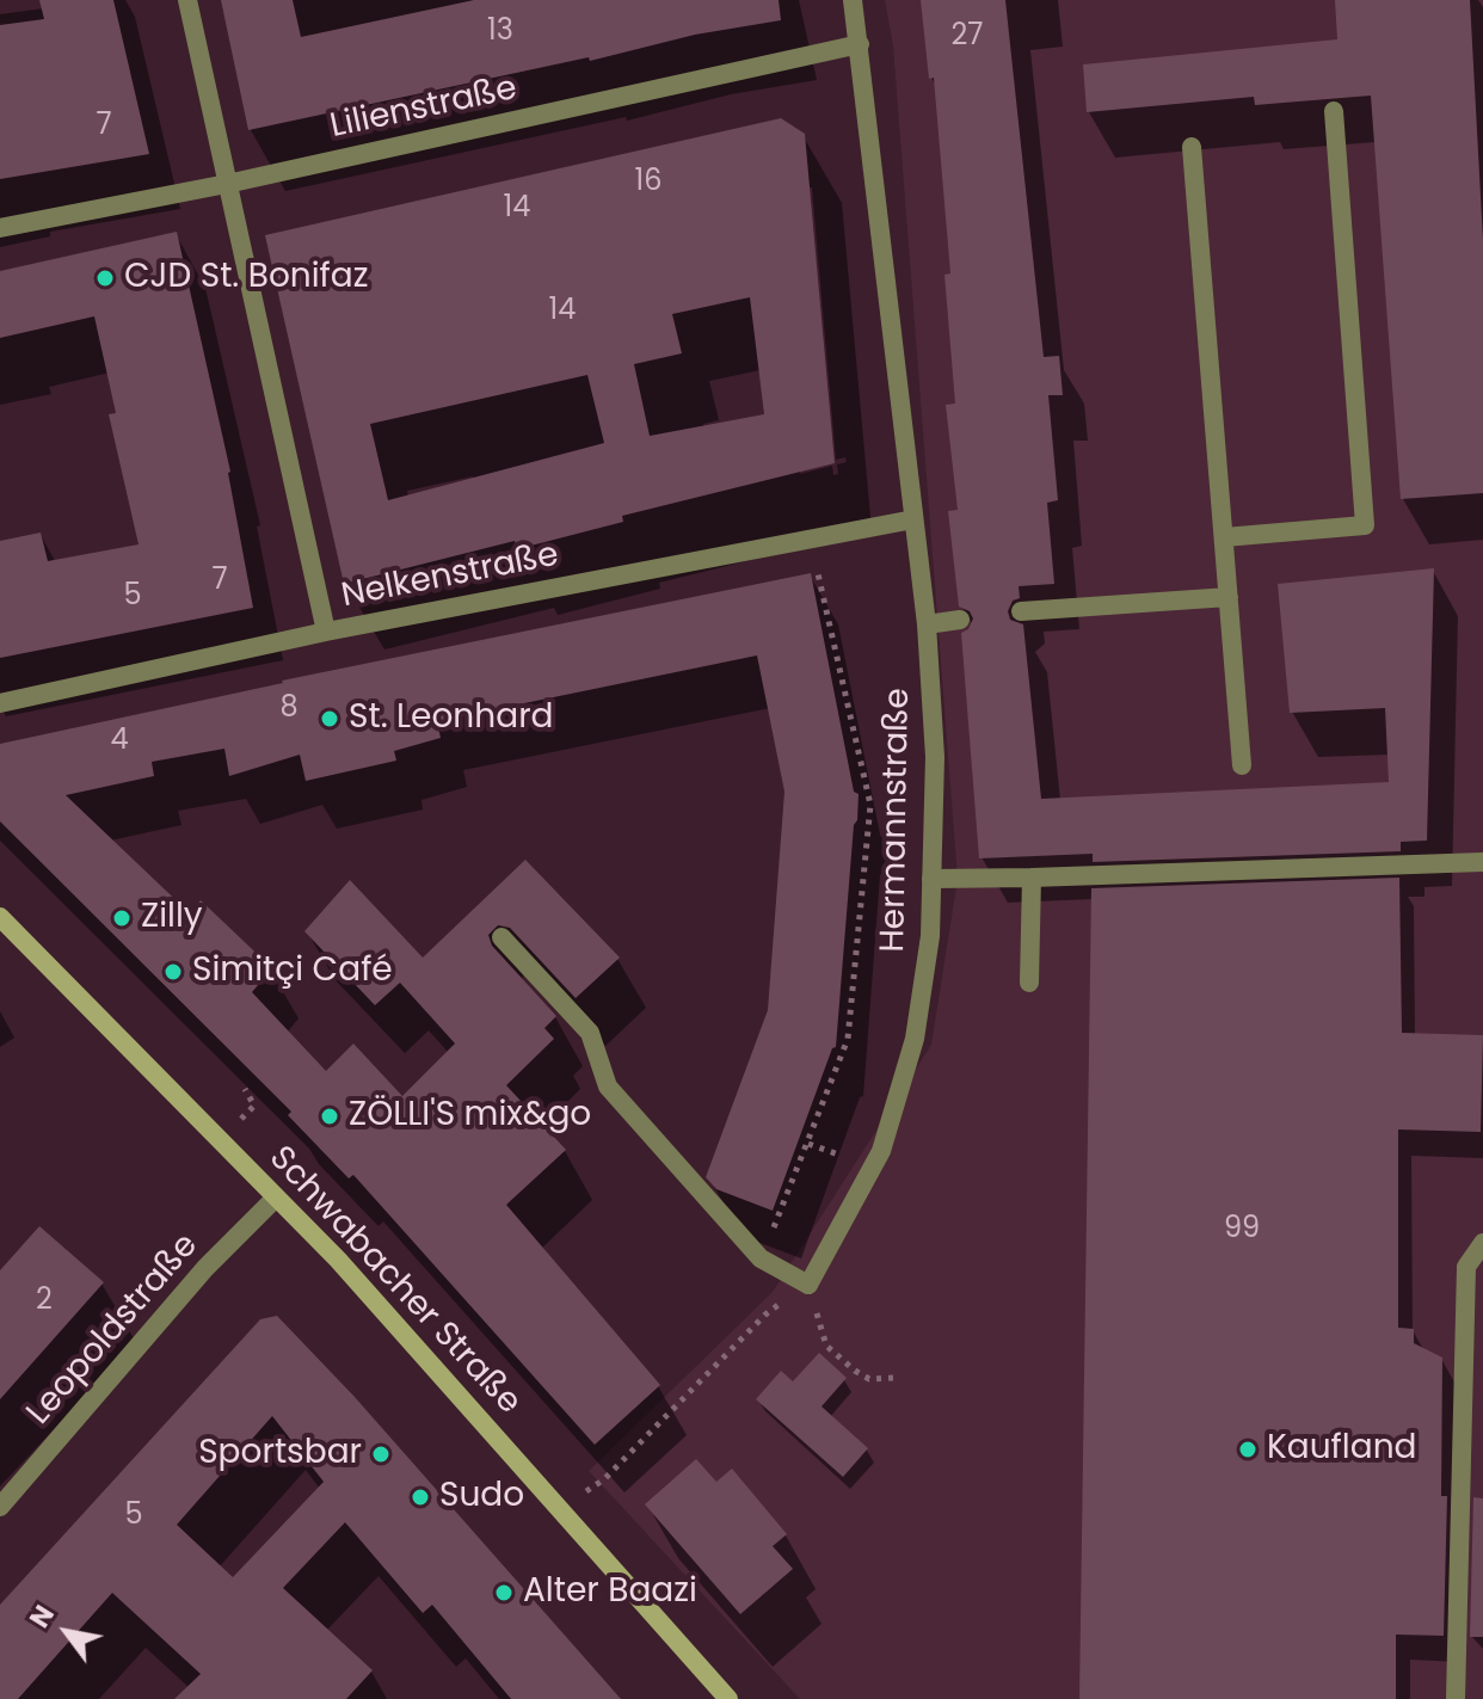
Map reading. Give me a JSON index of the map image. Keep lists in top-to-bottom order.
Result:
{
  "streets": {
    "main road": ["Schwabacher Straße"],
    "street": [
      "Lilienstraße",
      "Nelkenstraße",
      "Hermannstraße",
      "Leopoldstraße"
    ]
  },
  "crossings": [
    ["Lilienstraße", "Hermannstraße"],
    ["Nelkenstraße", "Hermannstraße"],
    ["Schwabacher Straße", "Leopoldstraße"]
  ],
  "places": [
    "CJD St. Bonifaz",
    "St. Leonhard",
    "Zilly",
    "Simitçi Café",
    "ZÖLLI'S mix&go",
    "Kaufland",
    "Sportsbar",
    "Sudo",
    "Alter Baazi"
  ],
  "house_numbers": [
    "13",
    "27",
    "7",
    "16",
    "14",
    "14",
    "7",
    "5",
    "8",
    "4",
    "99",
    "2",
    "5"
  ],
  "north": "top left"
}
